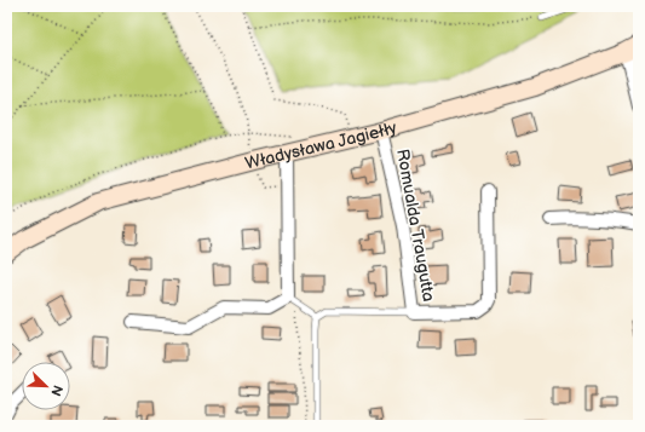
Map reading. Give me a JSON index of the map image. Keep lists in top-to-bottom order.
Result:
{
  "streets": {
    "main road": ["Władysława Jagiełły"],
    "street": ["Romualda Traugutta"]
  },
  "crossings": [
    ["Władysława Jagiełły", "Romualda Traugutta"]
  ],
  "north": "bottom right"
}
